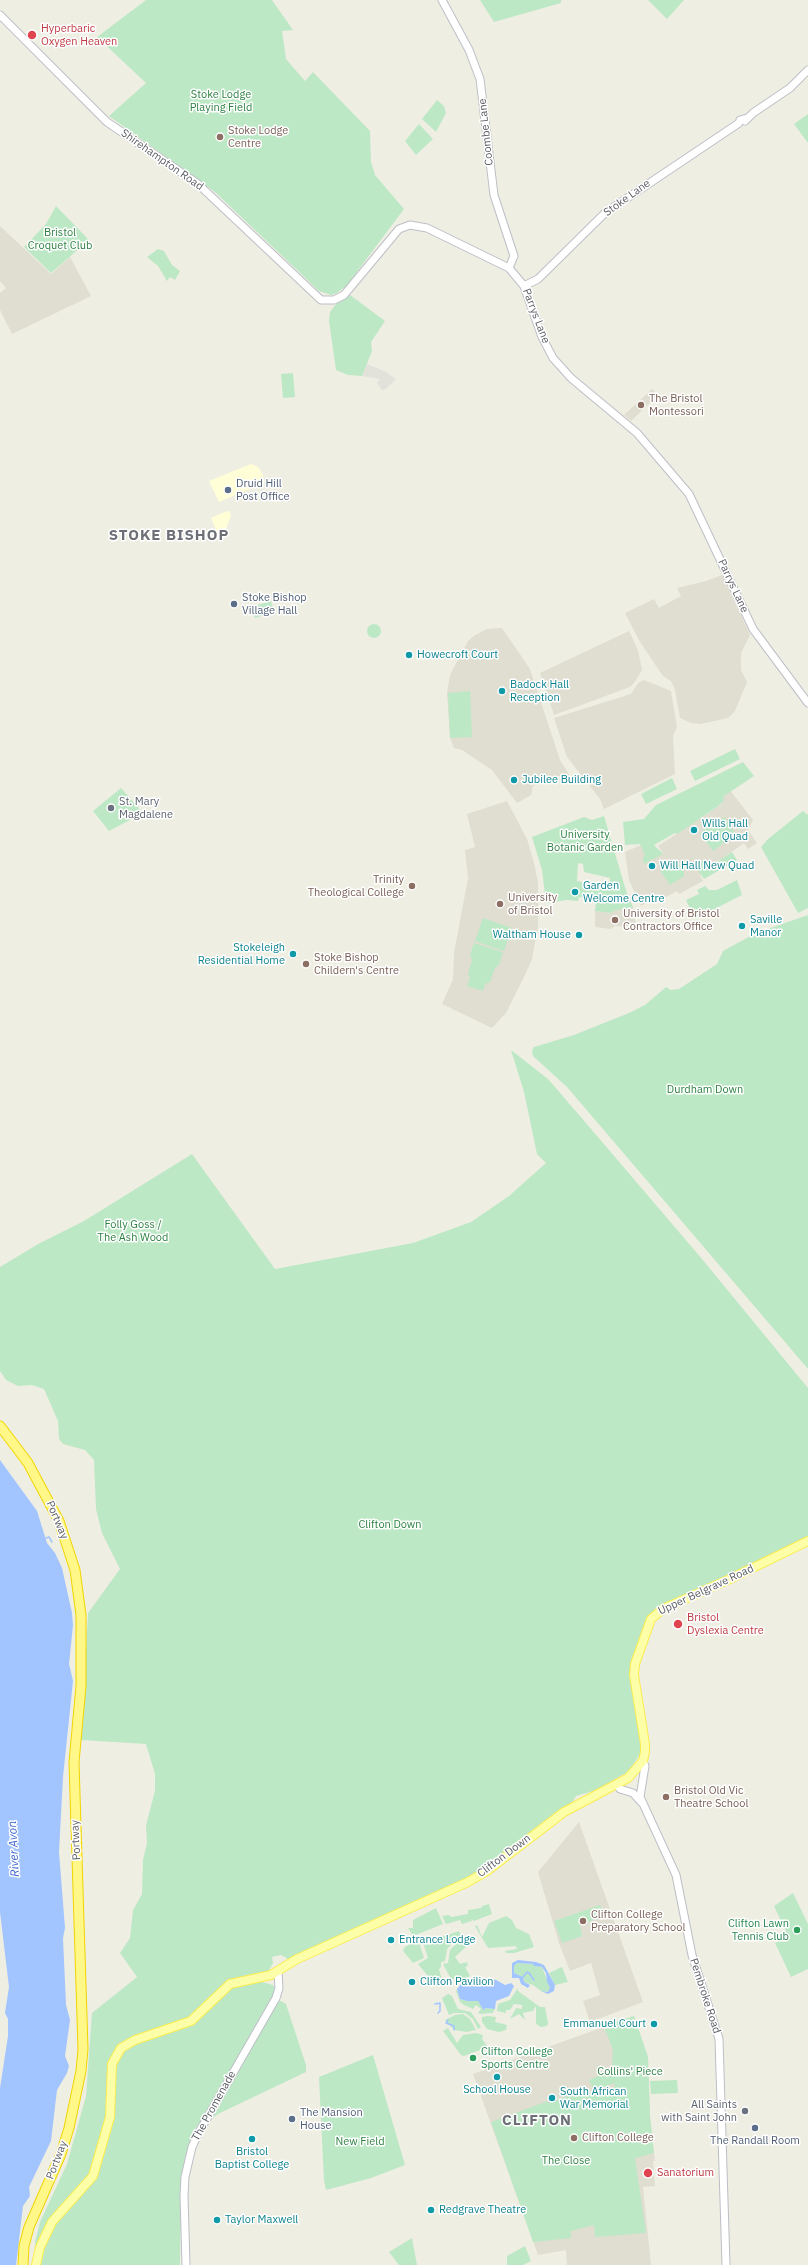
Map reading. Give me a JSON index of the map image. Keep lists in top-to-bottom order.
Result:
{
  "streets": {
    "highway": ["Portway"],
    "main road": [
      "Coombe Lane",
      "Shirehampton Road",
      "Stoke Lane",
      "Parrys Lane",
      "Upper Belgrave Road",
      "Clifton Down",
      "Pembroke Road",
      "The Promenade"
    ]
  },
  "crossings": [
    ["Coombe Lane", "Parrys Lane"],
    ["Shirehampton Road", "Parrys Lane"],
    ["Stoke Lane", "Parrys Lane"],
    ["Upper Belgrave Road", "Clifton Down"],
    ["Upper Belgrave Road", "Pembroke Road"],
    ["Clifton Down", "Pembroke Road"],
    ["Clifton Down", "The Promenade"]
  ],
  "districts": ["STOKE BISHOP", "CLIFTON"],
  "water": ["River Avon"],
  "parks": [
    "Stoke Lodge Playing Field",
    "Bristol Croquet Club",
    "University Botanic Garden",
    "Durdham Down",
    "Folly Goss / The Ash Wood",
    "Clifton Down",
    "Collins' Piece",
    "New Field",
    "The Close"
  ],
  "places": [
    "Hyperbaric Oxygen Heaven",
    "Stoke Lodge Centre",
    "The Bristol Montessori",
    "Druid Hill Post Office",
    "Stoke Bishop Village Hall",
    "Howecroft Court",
    "Badock Hall Reception",
    "Jubilee Building",
    "St. Mary Magdalene",
    "Wills Hall Old Quad",
    "Will Hall New Quad",
    "Trinity Theological College",
    "Garden Welcome Centre",
    "University of Bristol",
    "University of Bristol Contractors Office",
    "Saville Manor",
    "Waltham House",
    "Stokeleigh Residential Home",
    "Stoke Bishop Childern's Centre",
    "Bristol Dyslexia Centre",
    "Bristol Old Vic Theatre School",
    "Clifton College Preparatory School",
    "Clifton Lawn Tennis Club",
    "Entrance Lodge",
    "Clifton Pavilion",
    "Emmanuel Court",
    "Clifton College Sports Centre",
    "School House",
    "South African War Memorial",
    "All Saints with Saint John",
    "The Mansion House",
    "The Randall Room",
    "Clifton College",
    "Bristol Baptist College",
    "Sanatorium",
    "Redgrave Theatre",
    "Taylor Maxwell"
  ]
}
